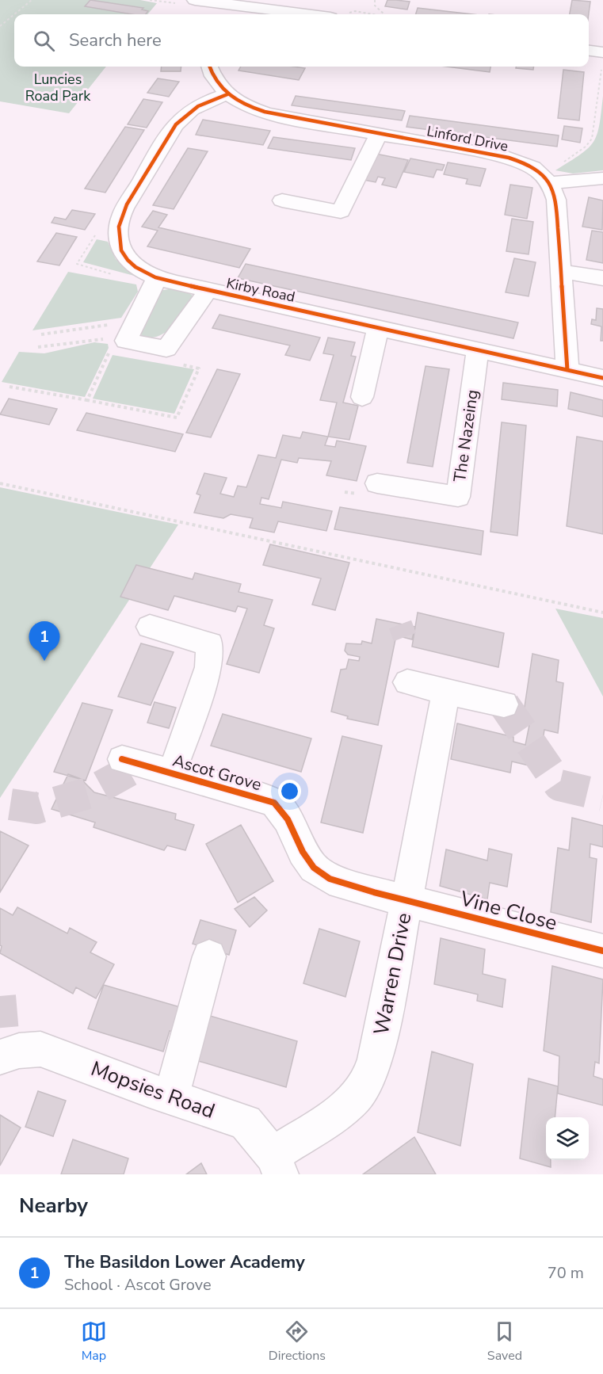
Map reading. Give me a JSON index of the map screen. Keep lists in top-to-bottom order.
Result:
{
  "streets": {
    "street": [
      "Linford Drive",
      "Kirby Road",
      "The Nazeing",
      "Ascot Grove",
      "Vine Close",
      "Warren Drive",
      "Mopsies Road"
    ]
  },
  "crossings": [
    ["Linford Drive", "Kirby Road"],
    ["Kirby Road", "The Nazeing"],
    ["Ascot Grove", "Vine Close"],
    ["Ascot Grove", "Warren Drive"],
    ["Vine Close", "Warren Drive"],
    ["Warren Drive", "Mopsies Road"]
  ],
  "parks": ["Luncies Road Park"],
  "page": {
    "search": "Search here",
    "pins": "1",
    "heading": "Nearby",
    "list": [
      {
        "mark": "1",
        "name": "The Basildon Lower Academy",
        "note": "School · Ascot Grove",
        "value": "70 m"
      }
    ],
    "nav": ["Map", "Directions", "Saved"]
  }
}
